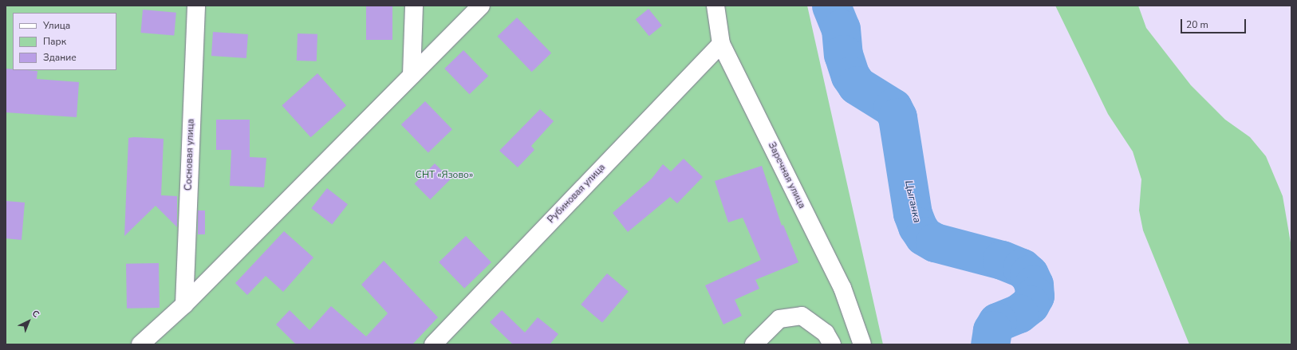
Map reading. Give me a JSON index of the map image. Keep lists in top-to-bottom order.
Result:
{
  "streets": {
    "street": ["Сосновая улица", "Заречная улица", "Рубиновая улица"]
  },
  "crossings": [
    ["Заречная улица", "Рубиновая улица"]
  ],
  "water": ["Цыганка"],
  "parks": ["СНТ «Язово»"],
  "legend": ["Улица", "Парк", "Здание"],
  "scale_bar": "20 m",
  "north": "top right"
}
